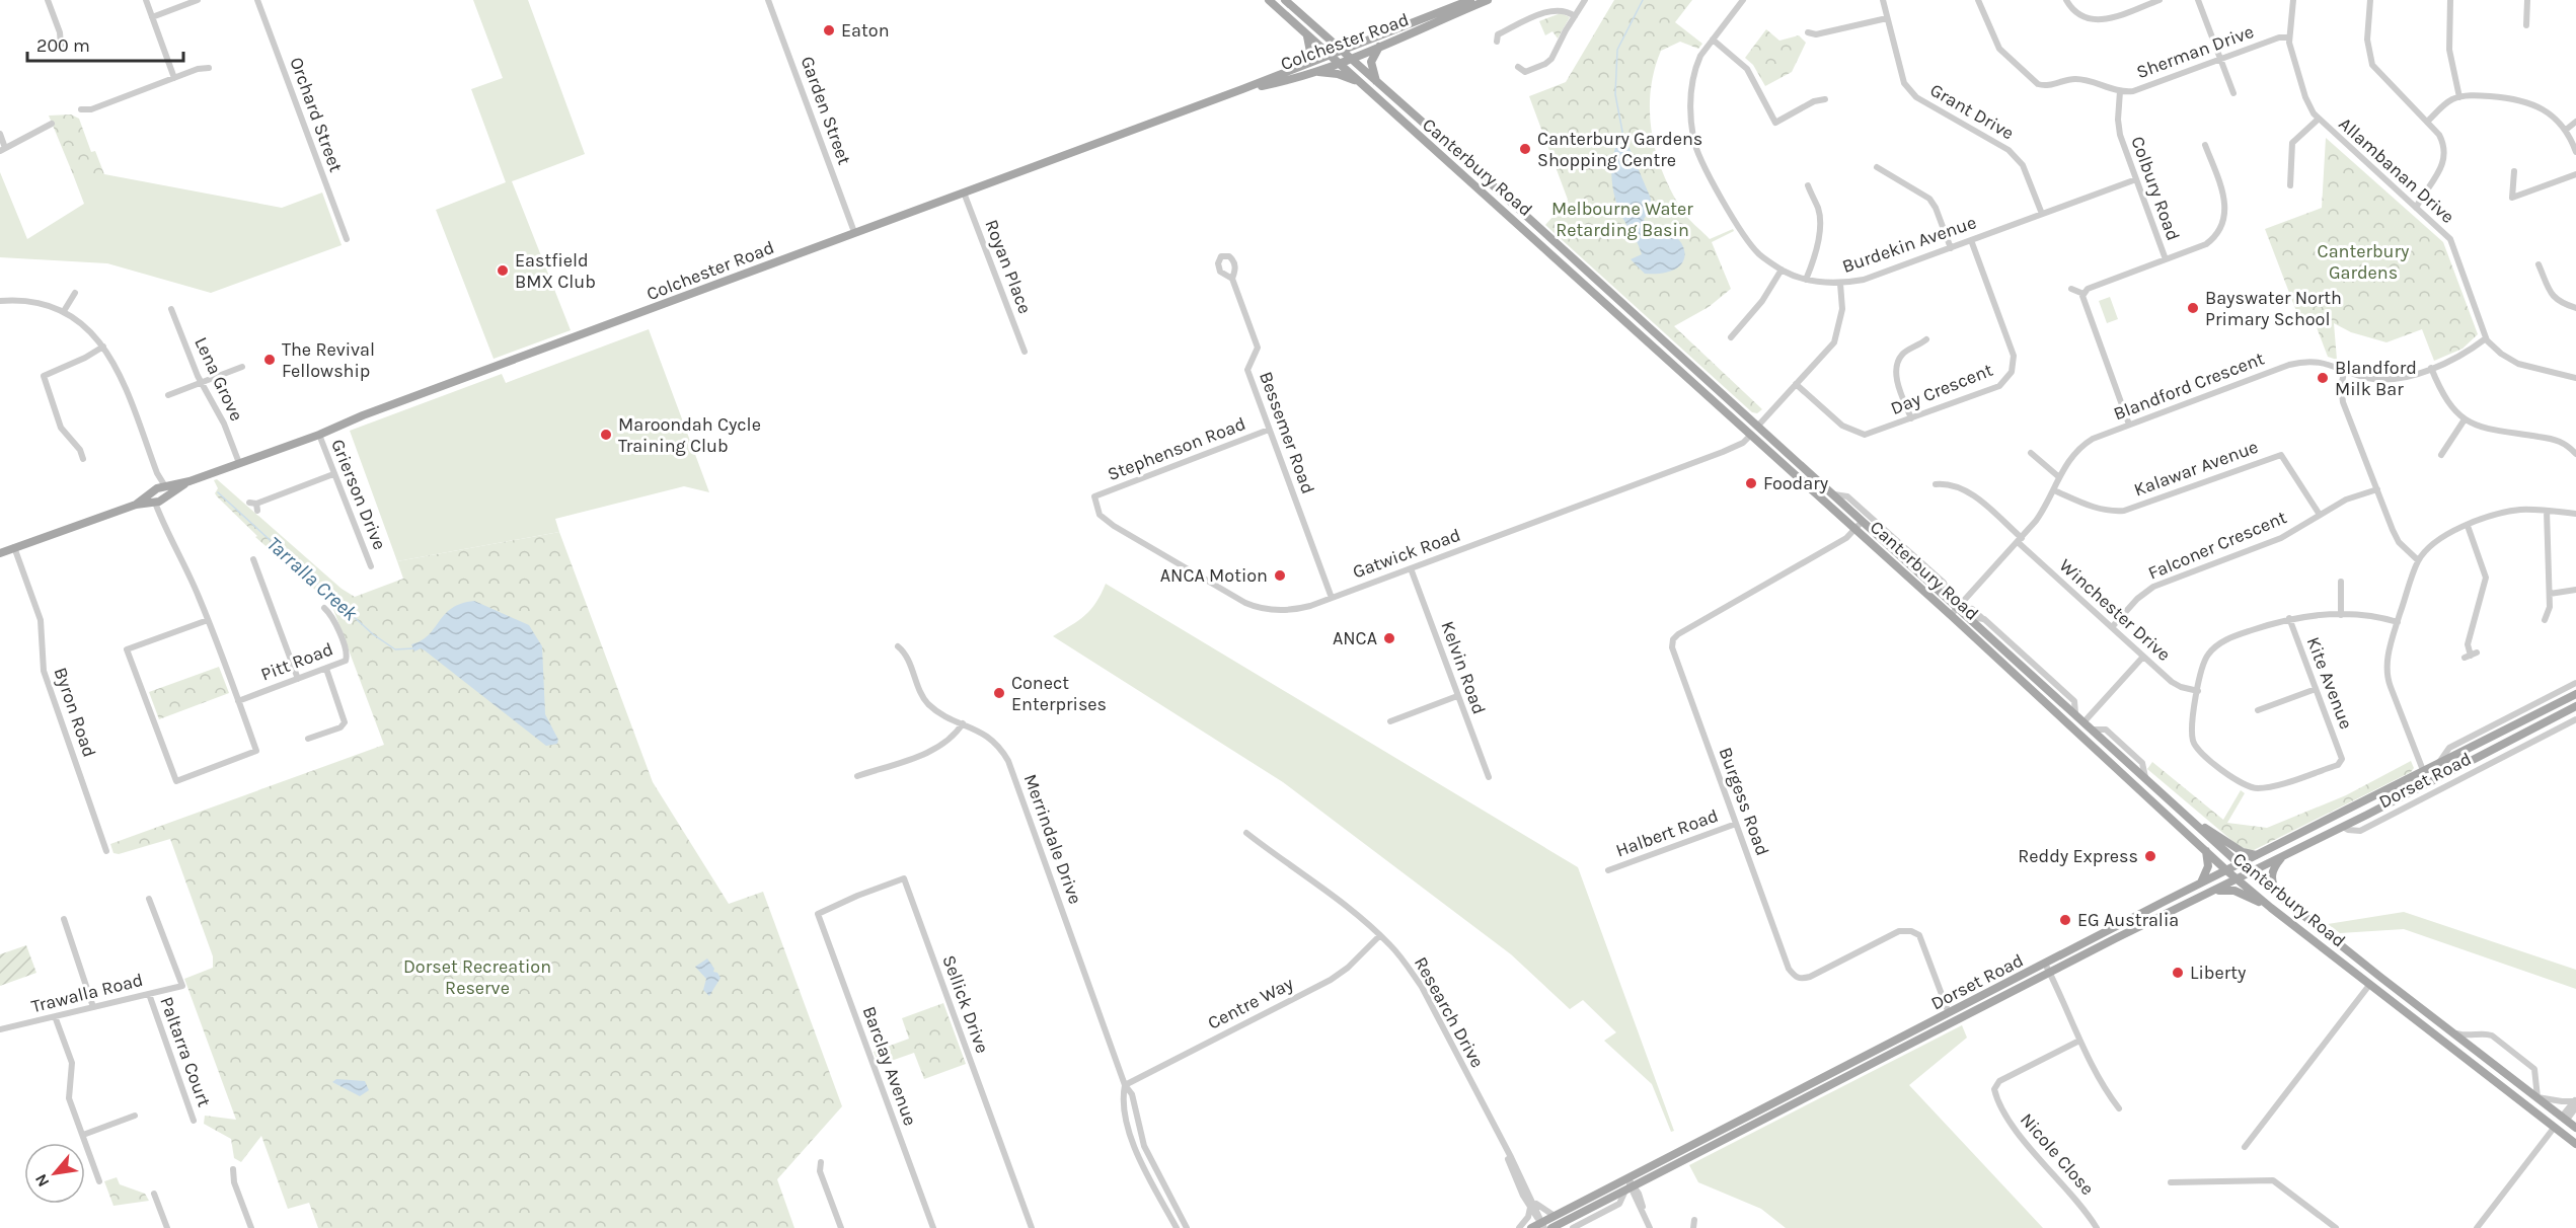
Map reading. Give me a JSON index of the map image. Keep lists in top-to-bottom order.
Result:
{
  "streets": {
    "main road": ["Colchester Road", "Canterbury Road", "Dorset Road"],
    "street": [
      "Sherman Drive",
      "Garden Street",
      "Grant Drive",
      "Orchard Street",
      "Allambanan Drive",
      "Colbury Road",
      "Burdekin Avenue",
      "Royan Place",
      "Lena Grove",
      "Blandford Crescent",
      "Day Crescent",
      "Bessemer Road",
      "Stephenson Road",
      "Kalawar Avenue",
      "Grierson Drive",
      "Falconer Crescent",
      "Gatwick Road",
      "Winchester Drive",
      "Pitt Road",
      "Kelvin Road",
      "Kite Avenue",
      "Byron Road",
      "Burgess Road",
      "Halbert Road",
      "Merrindale Drive",
      "Trawalla Road",
      "Centre Way",
      "Sellick Drive",
      "Research Drive",
      "Paltarra Court",
      "Barclay Avenue",
      "Nicole Close"
    ]
  },
  "crossings": [
    ["Colchester Road", "Garden Street"],
    ["Colchester Road", "Canterbury Road"],
    ["Colchester Road", "Royan Place"],
    ["Colchester Road", "Lena Grove"],
    ["Colchester Road", "Grierson Drive"],
    ["Colchester Road", "Byron Road"],
    ["Sherman Drive", "Allambanan Drive"],
    ["Sherman Drive", "Colbury Road"],
    ["Grant Drive", "Burdekin Avenue"],
    ["Canterbury Road", "Blandford Crescent"],
    ["Canterbury Road", "Gatwick Road"],
    ["Canterbury Road", "Dorset Road"],
    ["Canterbury Road", "Burgess Road"],
    ["Allambanan Drive", "Blandford Crescent"],
    ["Colbury Road", "Burdekin Avenue"],
    ["Burdekin Avenue", "Day Crescent"],
    ["Blandford Crescent", "Kalawar Avenue"],
    ["Blandford Crescent", "Winchester Drive"],
    ["Bessemer Road", "Stephenson Road"],
    ["Bessemer Road", "Gatwick Road"],
    ["Stephenson Road", "Gatwick Road"],
    ["Kalawar Avenue", "Falconer Crescent"],
    ["Falconer Crescent", "Winchester Drive"],
    ["Gatwick Road", "Kelvin Road"],
    ["Winchester Drive", "Kite Avenue"],
    ["Dorset Road", "Burgess Road"],
    ["Dorset Road", "Research Drive"],
    ["Burgess Road", "Halbert Road"],
    ["Merrindale Drive", "Centre Way"],
    ["Trawalla Road", "Paltarra Court"],
    ["Centre Way", "Research Drive"],
    ["Sellick Drive", "Barclay Avenue"]
  ],
  "water": ["Tarralla Creek"],
  "parks": ["Melbourne Water Retarding Basin", "Canterbury Gardens", "Dorset Recreation Reserve"],
  "places": [
    "Eaton",
    "Canterbury Gardens Shopping Centre",
    "Eastfield BMX Club",
    "Bayswater North Primary School",
    "The Revival Fellowship",
    "Blandford Milk Bar",
    "Maroondah Cycle Training Club",
    "Foodary",
    "ANCA Motion",
    "ANCA",
    "Conect Enterprises",
    "Reddy Express",
    "EG Australia",
    "Liberty"
  ],
  "scale_bar": "200 m",
  "north": "bottom left"
}
